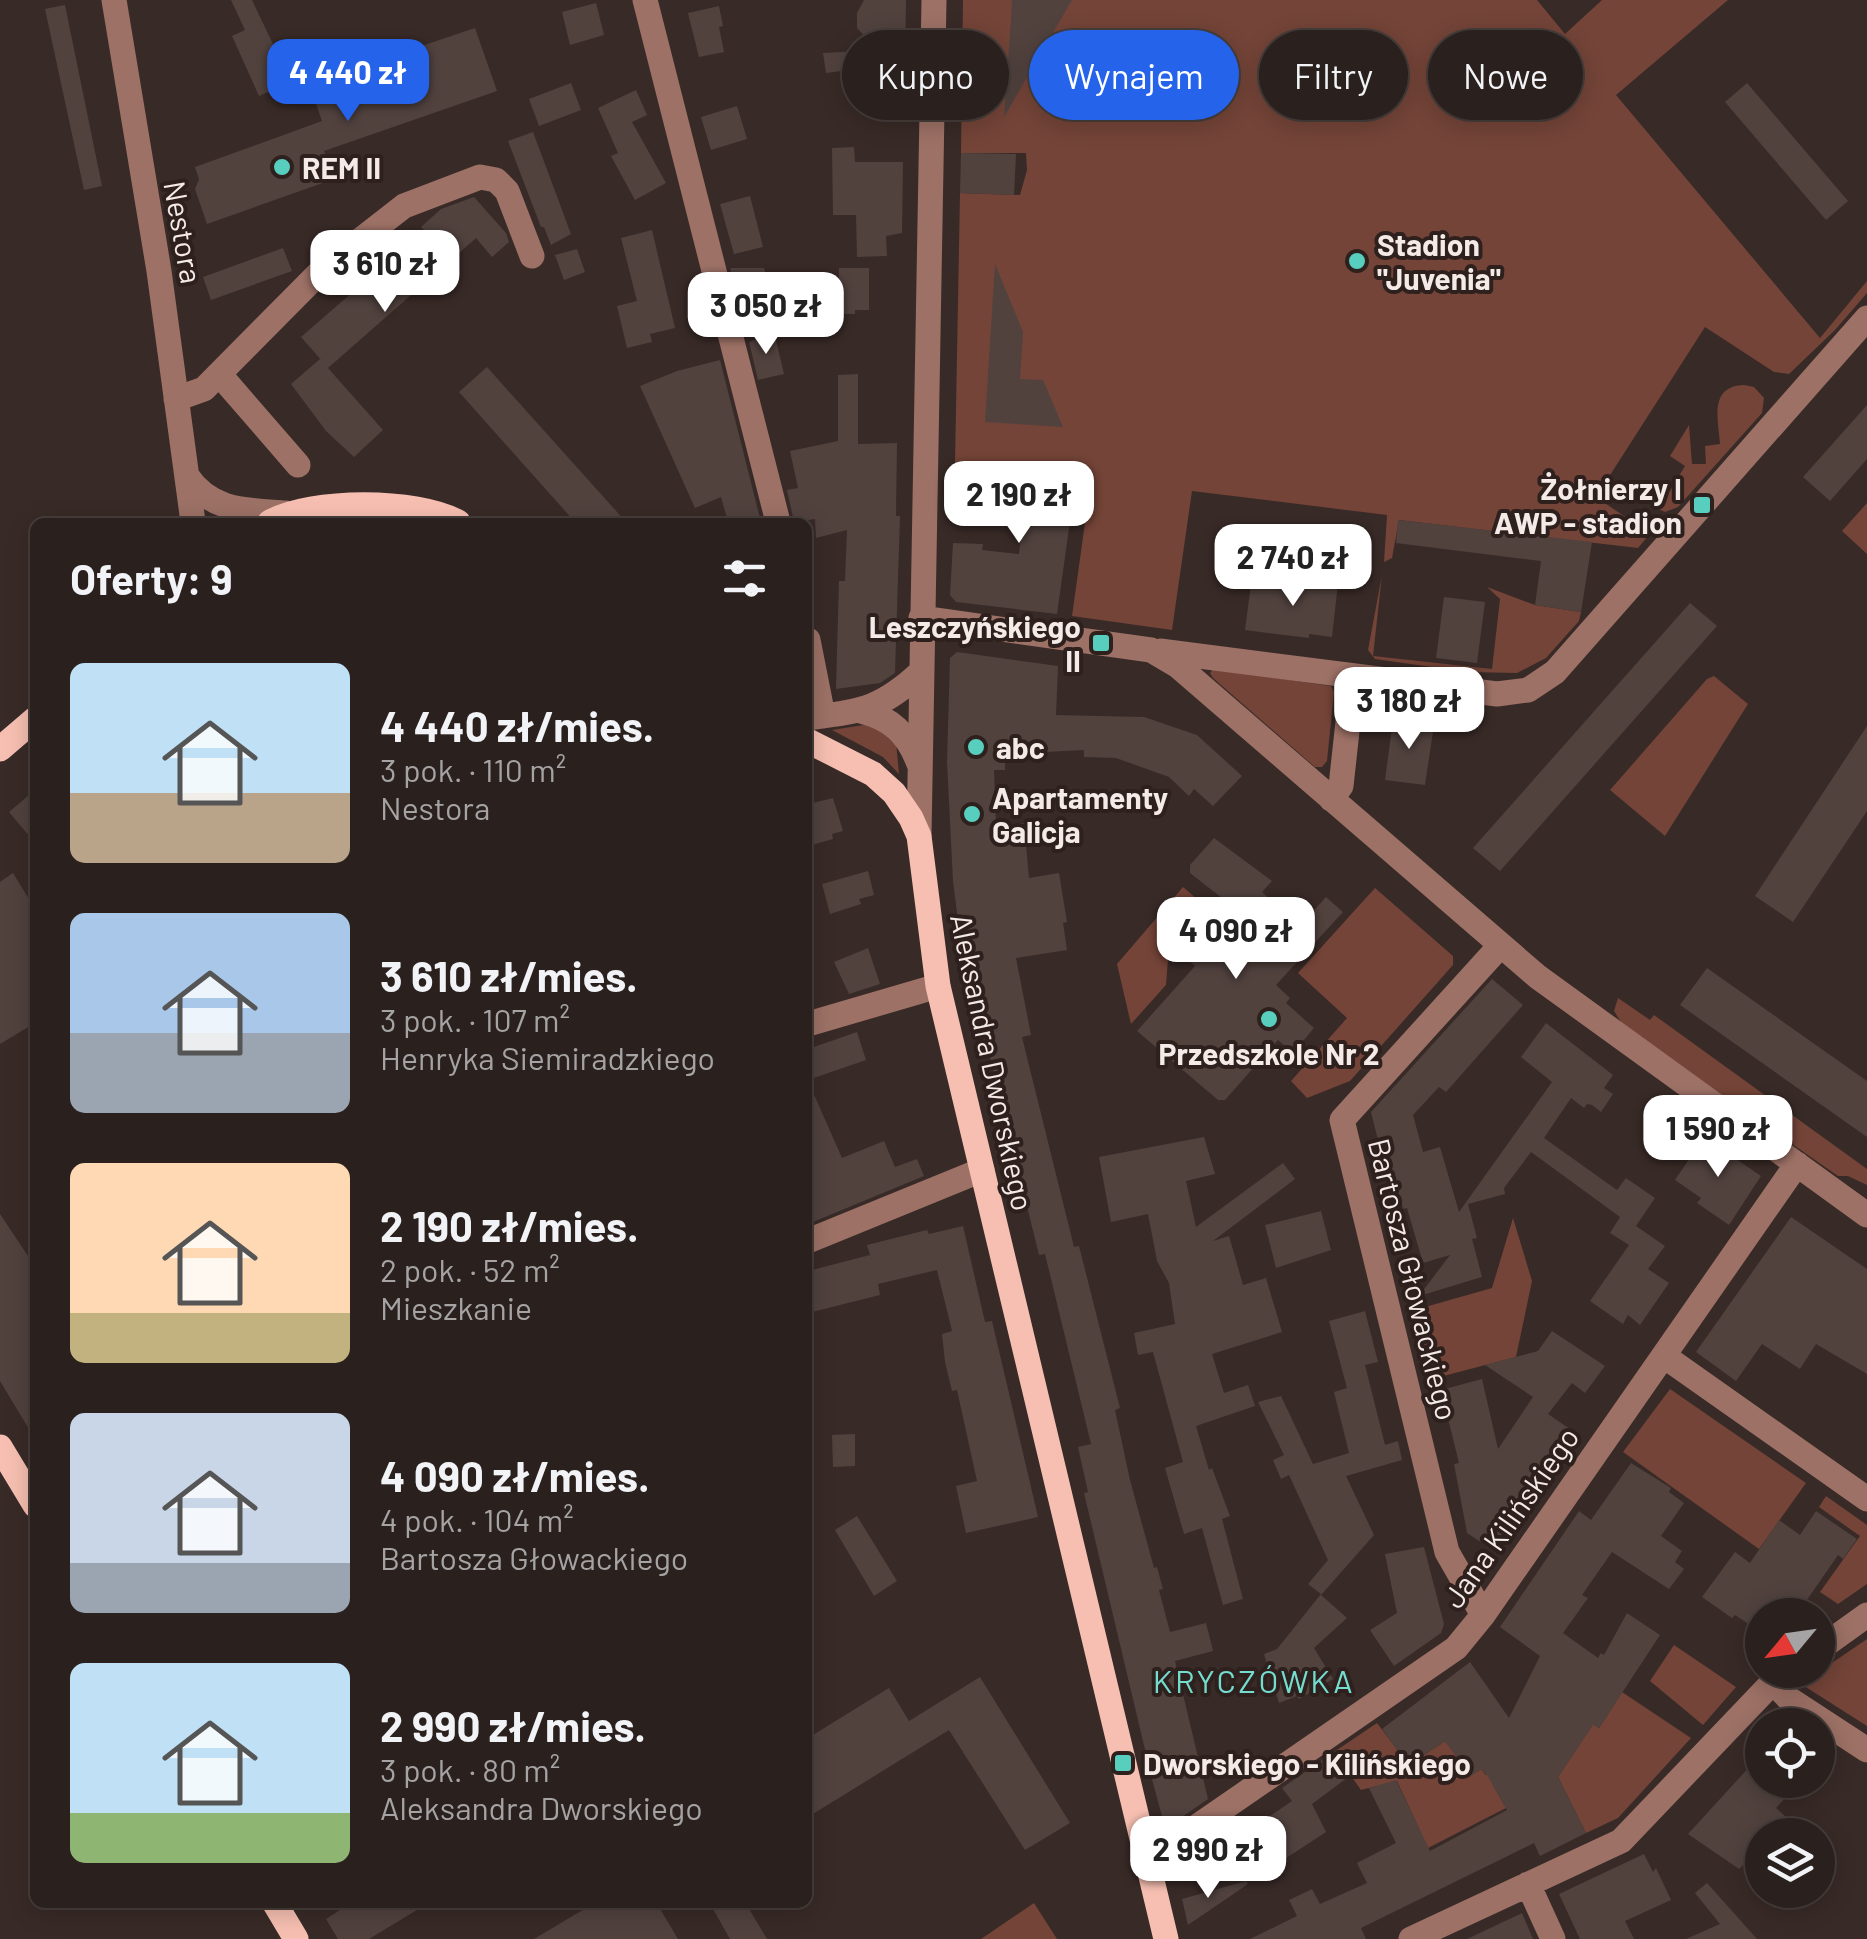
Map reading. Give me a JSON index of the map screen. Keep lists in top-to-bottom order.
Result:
{
  "streets": {
    "main road": ["Aleksandra Dworskiego"],
    "street": ["Nestora", "Bartosza Głowackiego", "Jana Kilińskiego"]
  },
  "crossings": [
    ["Aleksandra Dworskiego", "Jana Kilińskiego"],
    ["Bartosza Głowackiego", "Jana Kilińskiego"]
  ],
  "districts": ["KRYCZÓWKA"],
  "places": {
    "other": [
      "REM II",
      "Stadion \"Juvenia\"",
      "abc",
      "Apartamenty Galicja",
      "Przedszkole Nr 2"
    ],
    "transit": ["Żołnierzy I AWP - stadion", "Leszczyńskiego II", "Dworskiego - Kilińskiego"]
  },
  "north": "bottom left",
  "page": {
    "chip": [
      "Kupno",
      "Wynajem",
      "Filtry",
      "Nowe"
    ],
    "price": [
      "4 440 zł",
      "3 610 zł",
      "3 050 zł",
      "2 190 zł",
      "2 740 zł",
      "3 180 zł",
      "4 090 zł",
      "1 590 zł",
      "2 990 zł"
    ],
    "heading": "Oferty: 9",
    "list": [
      {
        "name": "4 440 zł/mies.",
        "note": "3 pok. · 110 m² · Nestora"
      },
      {
        "name": "3 610 zł/mies.",
        "note": "3 pok. · 107 m² · Henryka Siemiradzkiego"
      },
      {
        "name": "2 190 zł/mies.",
        "note": "2 pok. · 52 m² · Mieszkanie"
      },
      {
        "name": "4 090 zł/mies.",
        "note": "4 pok. · 104 m² · Bartosza Głowackiego"
      },
      {
        "name": "2 990 zł/mies.",
        "note": "3 pok. · 80 m² · Aleksandra Dworskiego"
      }
    ]
  }
}
